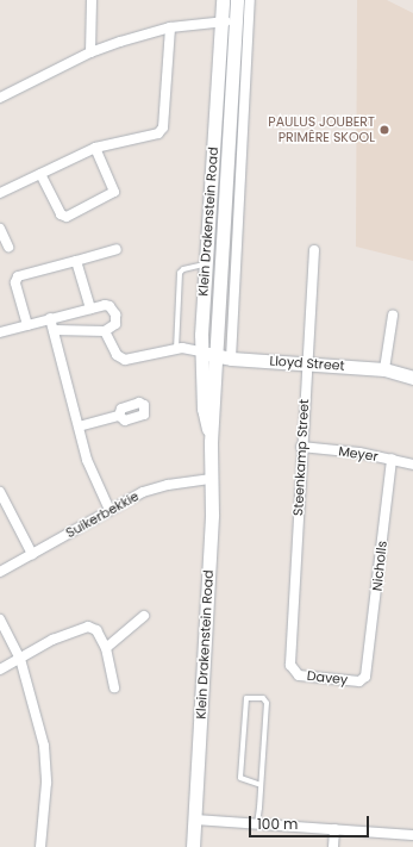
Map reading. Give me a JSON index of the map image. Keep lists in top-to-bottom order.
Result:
{
  "streets": {
    "main road": ["Klein Drakenstein Road", "Lloyd Street"],
    "street": [
      "Meyer",
      "Steenkamp Street",
      "Suikerbekkie",
      "Nicholls",
      "Davey"
    ]
  },
  "crossings": [
    ["Klein Drakenstein Road", "Lloyd Street"],
    ["Klein Drakenstein Road", "Suikerbekkie"],
    ["Lloyd Street", "Steenkamp Street"],
    ["Meyer", "Steenkamp Street"],
    ["Meyer", "Nicholls"],
    ["Steenkamp Street", "Davey"],
    ["Nicholls", "Davey"]
  ],
  "places": ["PAULUS JOUBERT PRIMÊRE SKOOL"],
  "scale_bar": "100 m"
}
